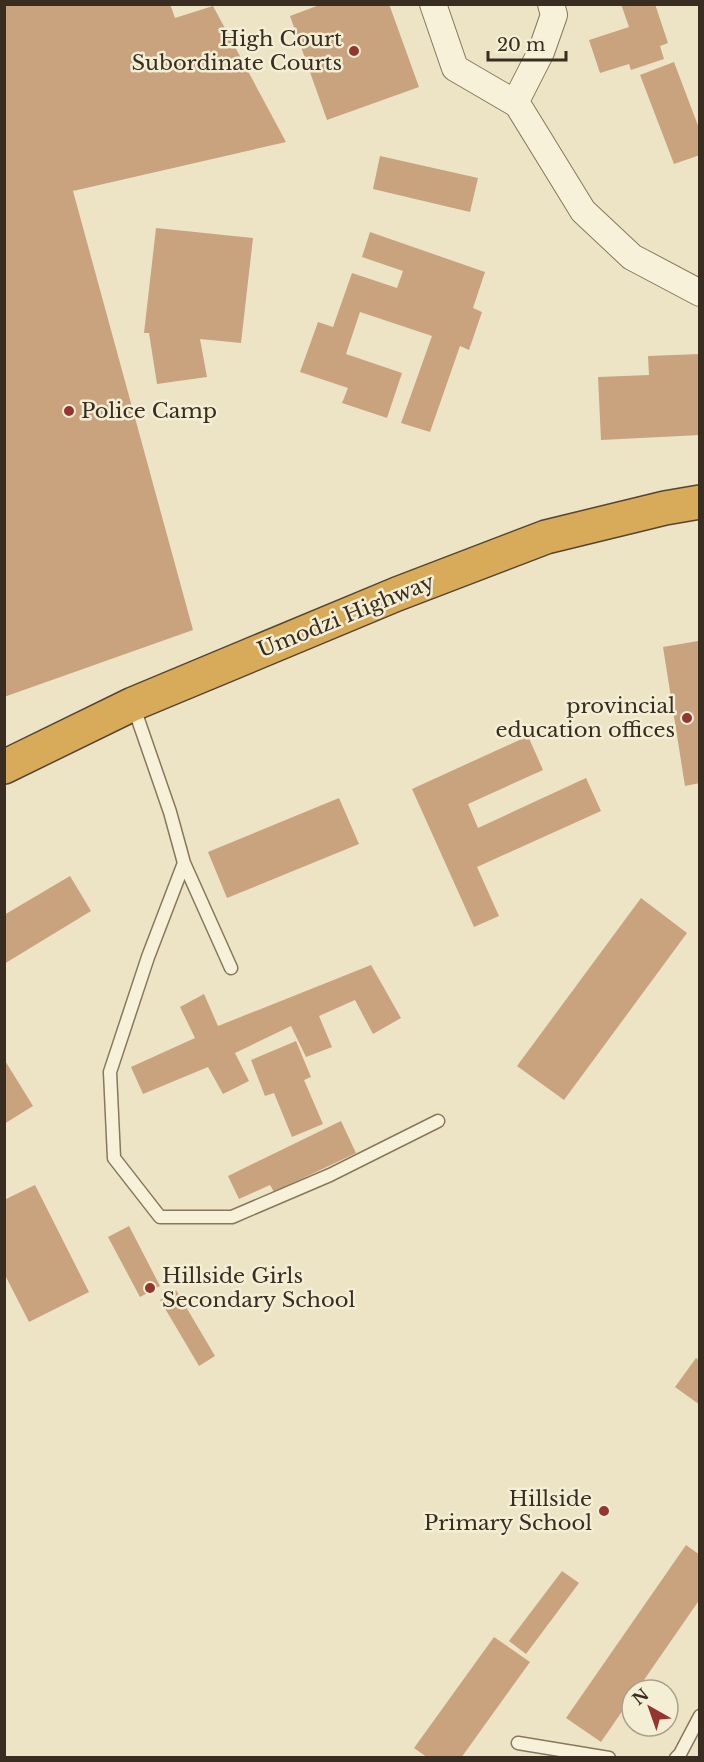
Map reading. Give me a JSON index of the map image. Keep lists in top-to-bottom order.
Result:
{
  "streets": {
    "highway": ["Umodzi Highway"]
  },
  "places": [
    "High Court Subordinate Courts",
    "Police Camp",
    "provincial education offices",
    "Hillside Girls Secondary School",
    "Hillside Primary School"
  ],
  "scale_bar": "20 m",
  "north": "top left"
}
